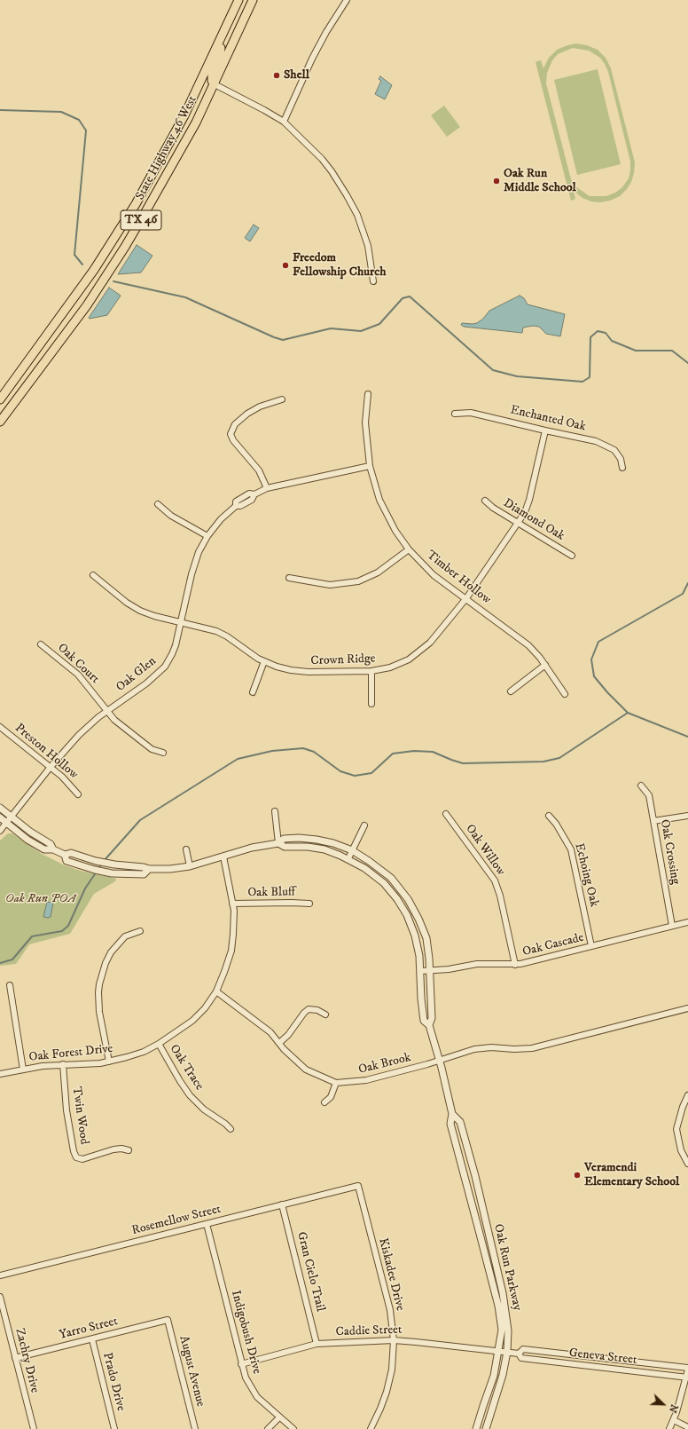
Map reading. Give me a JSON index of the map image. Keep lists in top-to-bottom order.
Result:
{
  "streets": {
    "main road": ["State Highway 46 West", "TX 46"],
    "street": [
      "Enchanted Oak",
      "Diamond Oak",
      "Timber Hollow",
      "Crown Ridge",
      "Oak Court",
      "Oak Glen",
      "Preston Hollow",
      "Oak Willow",
      "Oak Crossing",
      "Echoing Oak",
      "Oak Bluff",
      "Oak Cascade",
      "Oak Forest Drive",
      "Oak Brook",
      "Oak Trace",
      "Twin Wood",
      "Rosemellow Street",
      "Oak Run Parkway",
      "Gran Cielo Trail",
      "Kiskadee Drive",
      "Yarro Street",
      "Caddie Street",
      "Indigobush Drive",
      "Geneva Street",
      "Zachry Drive",
      "August Avenue",
      "Prado Drive"
    ]
  },
  "crossings": [
    ["Enchanted Oak", "Crown Ridge"],
    ["Diamond Oak", "Crown Ridge"],
    ["Timber Hollow", "Crown Ridge"],
    ["Timber Hollow", "Oak Glen"],
    ["Crown Ridge", "Oak Glen"],
    ["Oak Court", "Oak Glen"],
    ["Oak Glen", "Preston Hollow"],
    ["Oak Glen", "Oak Run Parkway"],
    ["Oak Willow", "Oak Cascade"],
    ["Oak Crossing", "Oak Cascade"],
    ["Echoing Oak", "Oak Cascade"],
    ["Oak Bluff", "Oak Forest Drive"],
    ["Oak Cascade", "Oak Run Parkway"],
    ["Oak Forest Drive", "Oak Brook"],
    ["Oak Forest Drive", "Oak Trace"],
    ["Oak Forest Drive", "Twin Wood"],
    ["Oak Forest Drive", "Oak Run Parkway"],
    ["Oak Brook", "Oak Run Parkway"],
    ["Rosemellow Street", "Gran Cielo Trail"],
    ["Rosemellow Street", "Kiskadee Drive"],
    ["Rosemellow Street", "Indigobush Drive"],
    ["Oak Run Parkway", "Caddie Street"],
    ["Oak Run Parkway", "Geneva Street"],
    ["Gran Cielo Trail", "Caddie Street"],
    ["Kiskadee Drive", "Caddie Street"],
    ["Yarro Street", "Zachry Drive"],
    ["Yarro Street", "August Avenue"],
    ["Yarro Street", "Prado Drive"],
    ["Caddie Street", "Indigobush Drive"],
    ["Caddie Street", "Geneva Street"]
  ],
  "parks": ["Oak Run POA"],
  "places": [
    "Shell",
    "Oak Run Middle School",
    "Freedom Fellowship Church",
    "Veramendi Elementary School"
  ],
  "north": "bottom right"
}
